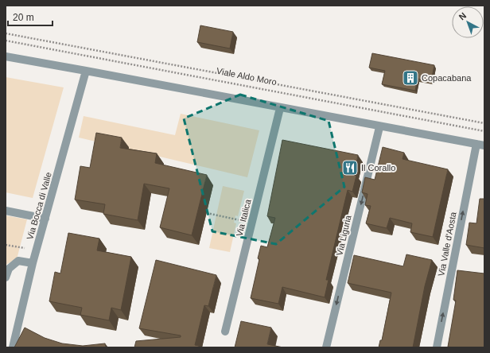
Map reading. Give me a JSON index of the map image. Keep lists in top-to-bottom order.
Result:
{
  "streets": {
    "street": [
      "Via Bocca di Valle",
      "Via Italica",
      "Via Liguria",
      "Via Valle d'Aosta"
    ],
    "path": ["Viale Aldo Moro"]
  },
  "one_way": ["Via Liguria", "Via Valle d'Aosta"],
  "places": {
    "building": ["Copacabana"],
    "restaurant": ["Il Corallo"]
  },
  "scale_bar": "20 m",
  "north": "top left"
}
